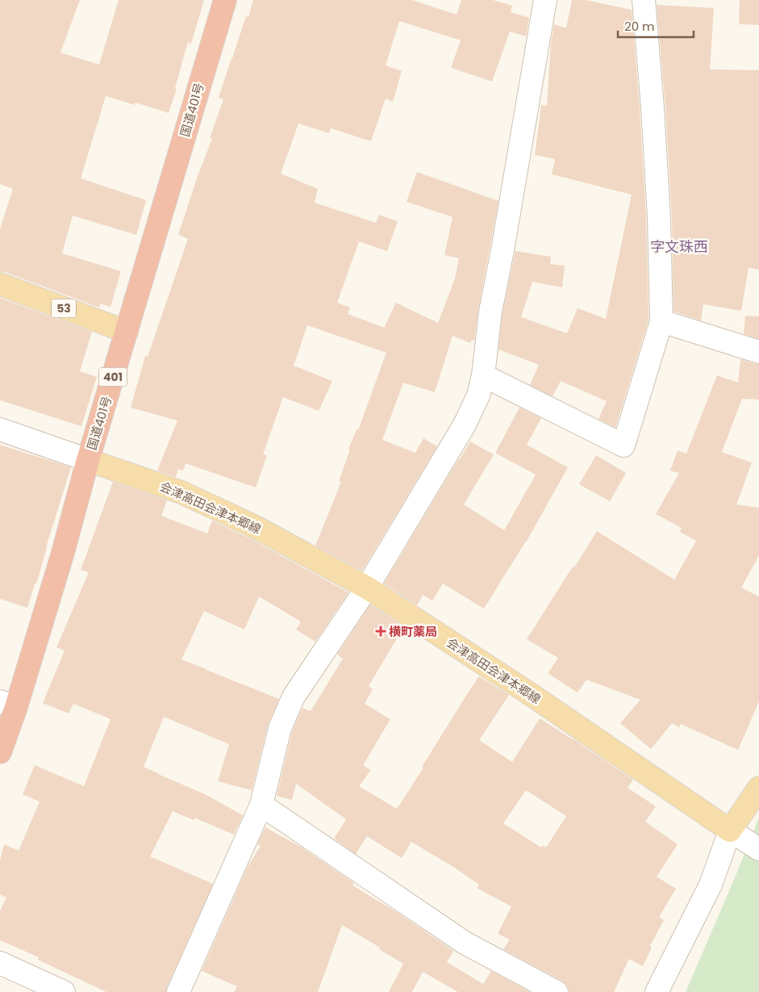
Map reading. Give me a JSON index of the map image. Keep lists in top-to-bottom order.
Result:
{
  "streets": {
    "highway": ["国道401号", "401"],
    "main road": ["53", "会津高田会津本郷線"]
  },
  "crossings": [
    ["国道401号", "53"],
    ["国道401号", "会津高田会津本郷線"]
  ],
  "districts": ["字文珠西"],
  "places": {
    "health": ["横町薬局"]
  },
  "scale_bar": "20 m"
}
